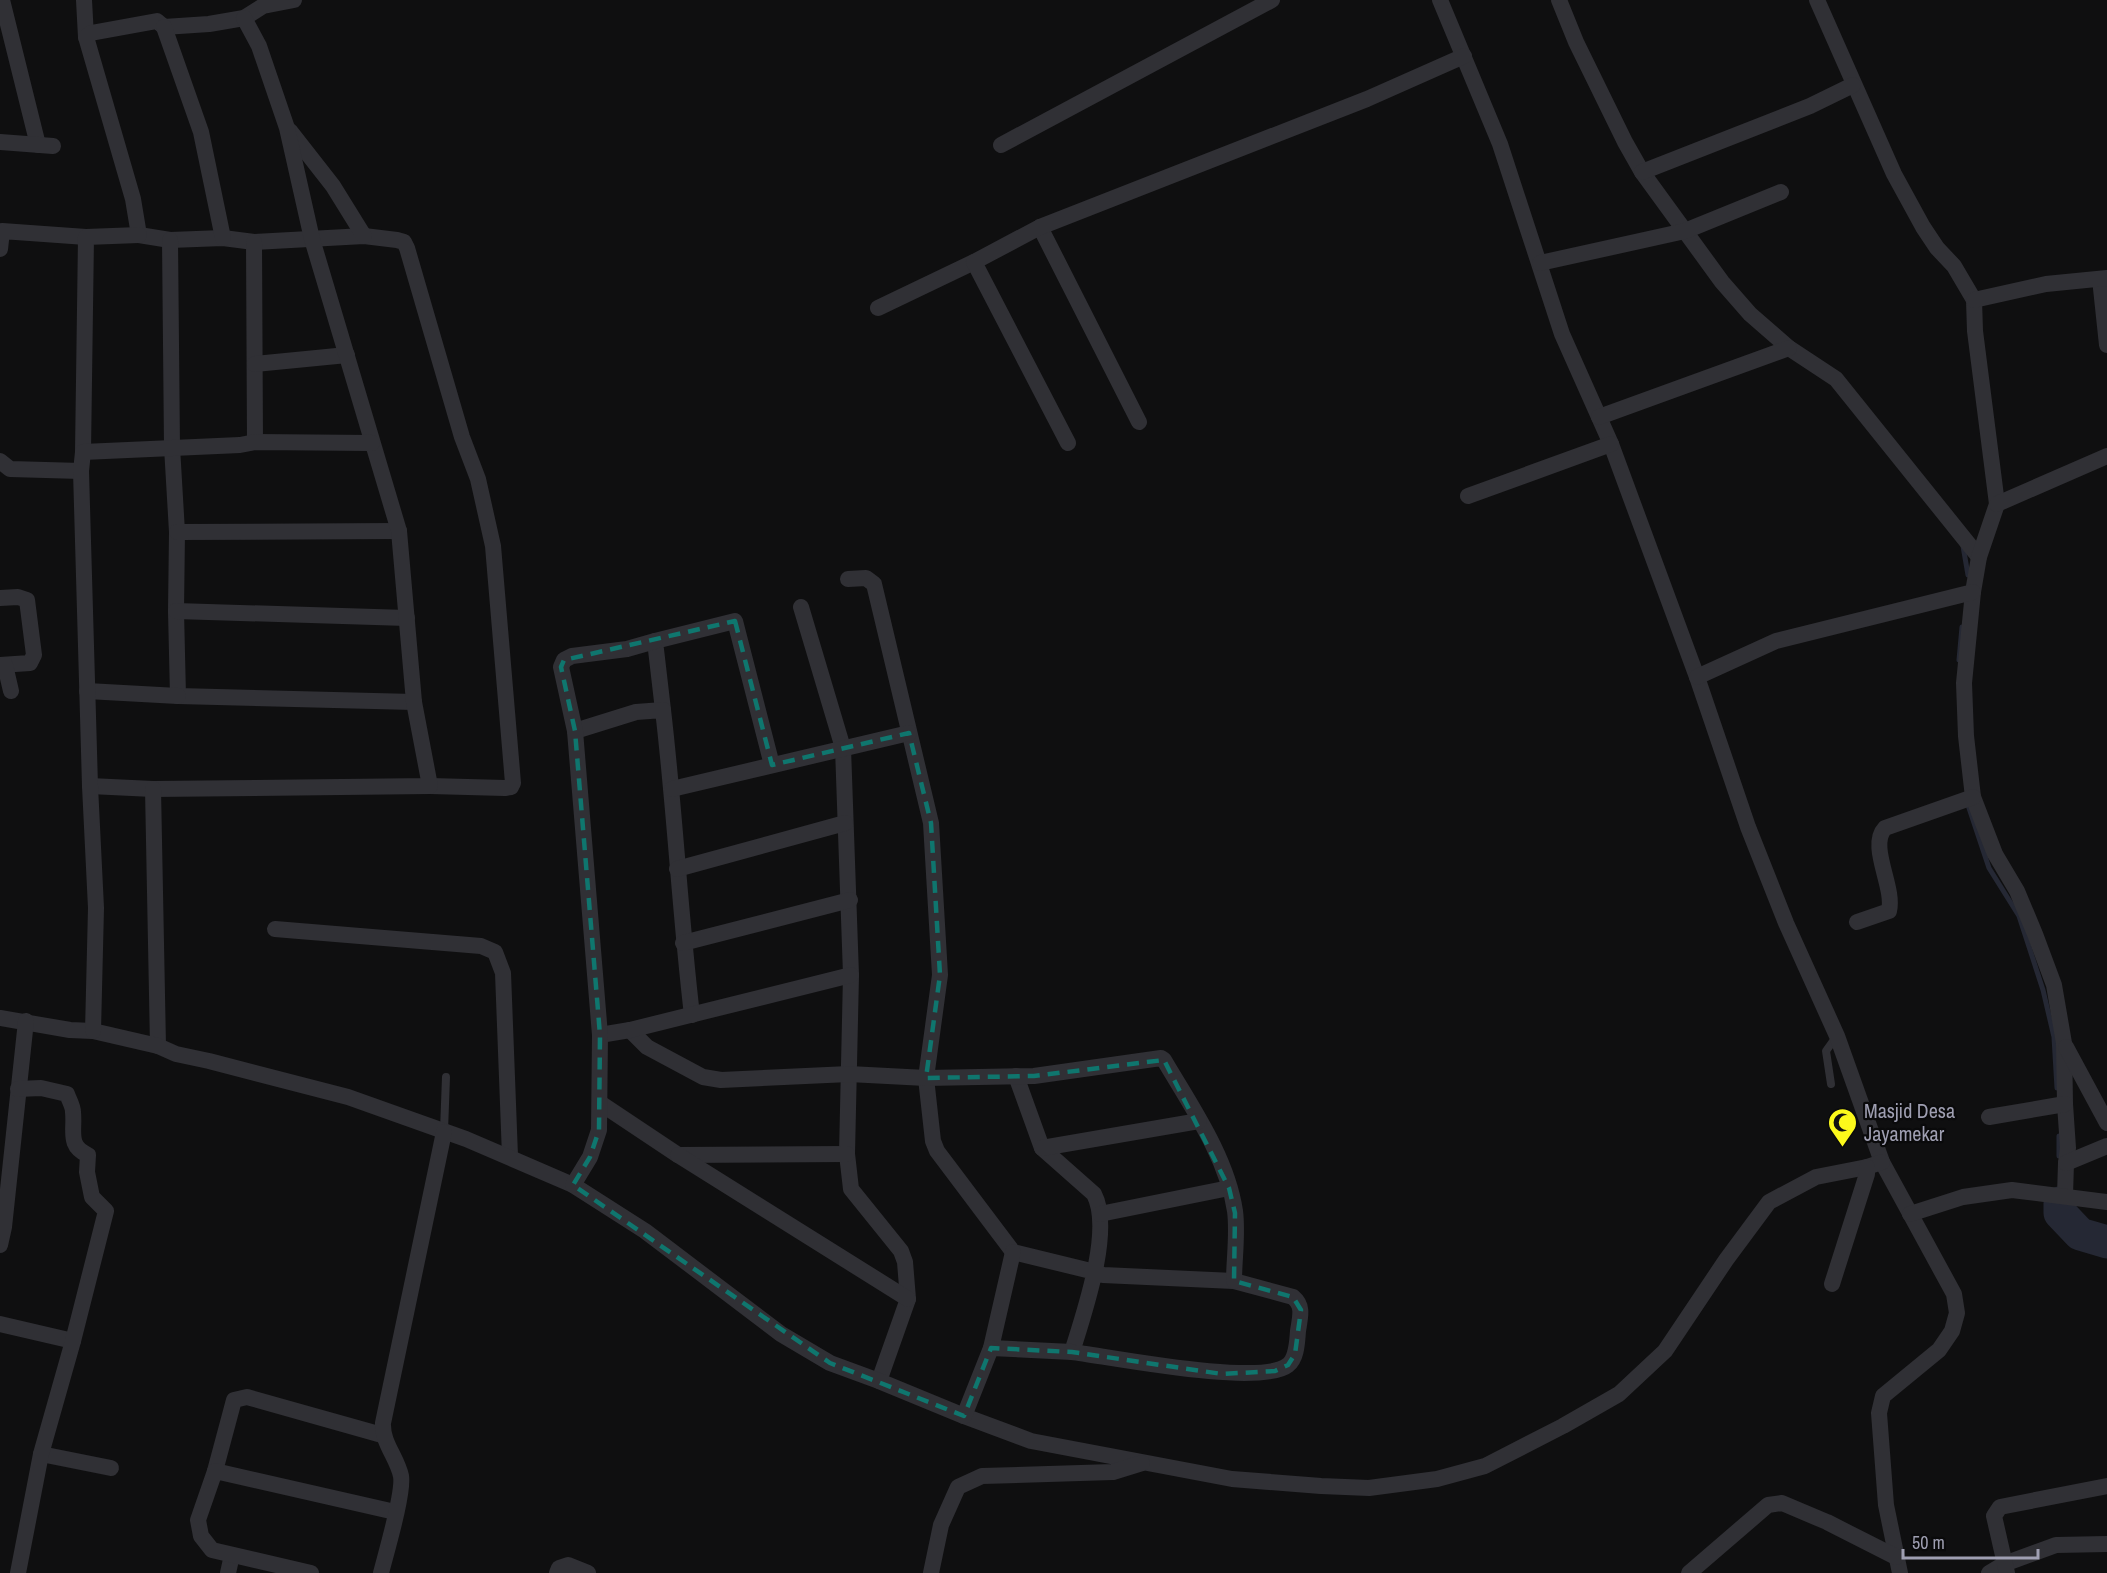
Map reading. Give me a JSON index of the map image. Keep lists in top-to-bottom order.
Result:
{
  "places": {
    "mosque": ["Masjid Desa Jayamekar"]
  },
  "scale_bar": "50 m"
}
